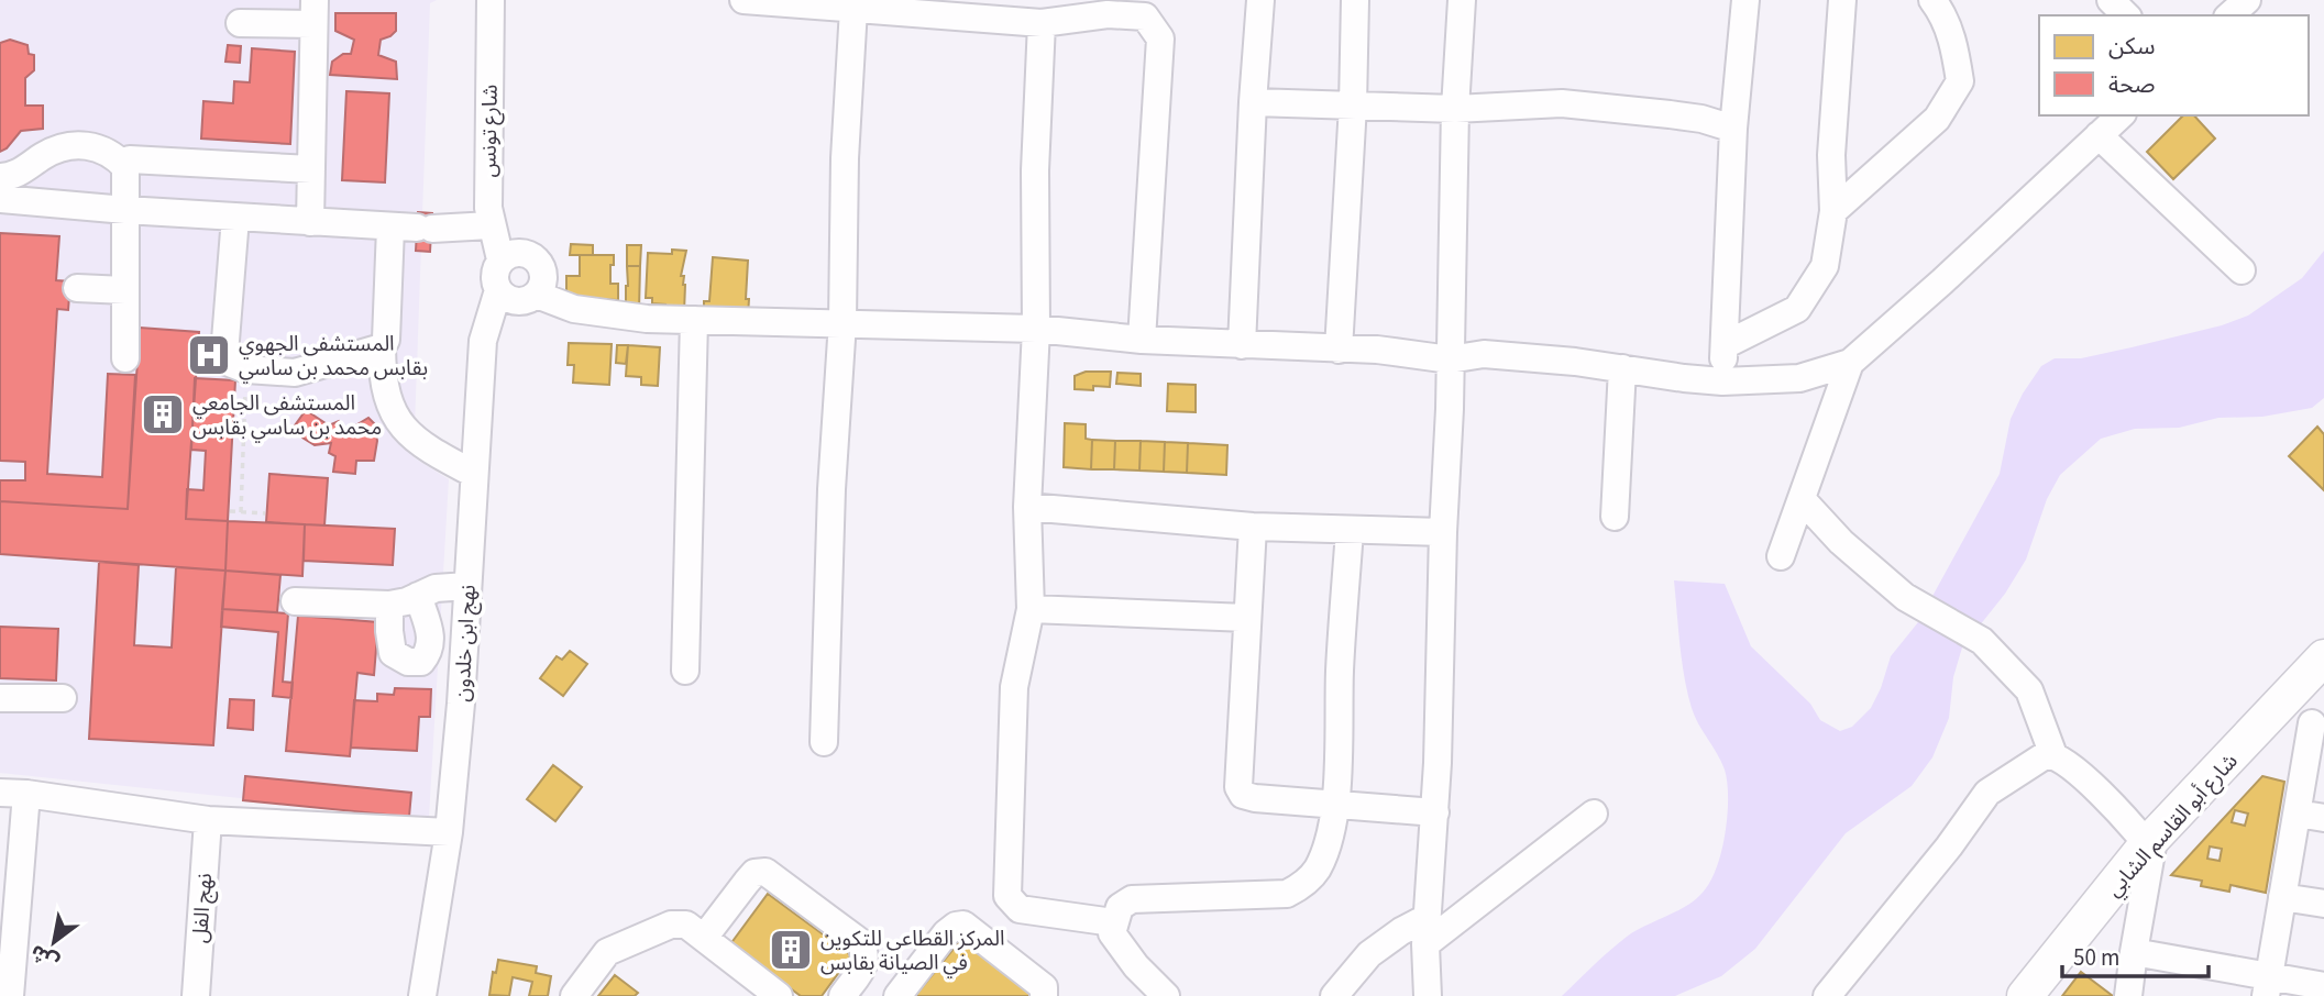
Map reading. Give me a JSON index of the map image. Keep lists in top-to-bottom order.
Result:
{
  "streets": {
    "main road": ["شارع أبو القاسم الشابي"],
    "street": ["شارع تونس", "نهج ابن خلدون", "نهج الفل"]
  },
  "crossings": [
    ["شارع تونس", "نهج ابن خلدون"]
  ],
  "places": {
    "hospital": ["المستشفى الجهوي بقابس محمد بن ساسي"],
    "building": ["المستشفى الجامعي محمد بن ساسي بقابس", "المركز القطاعى للتكوين في الصيانة بقابس"]
  },
  "legend": ["سكن", "صحة"],
  "scale_bar": "50 m",
  "north": "bottom left"
}
